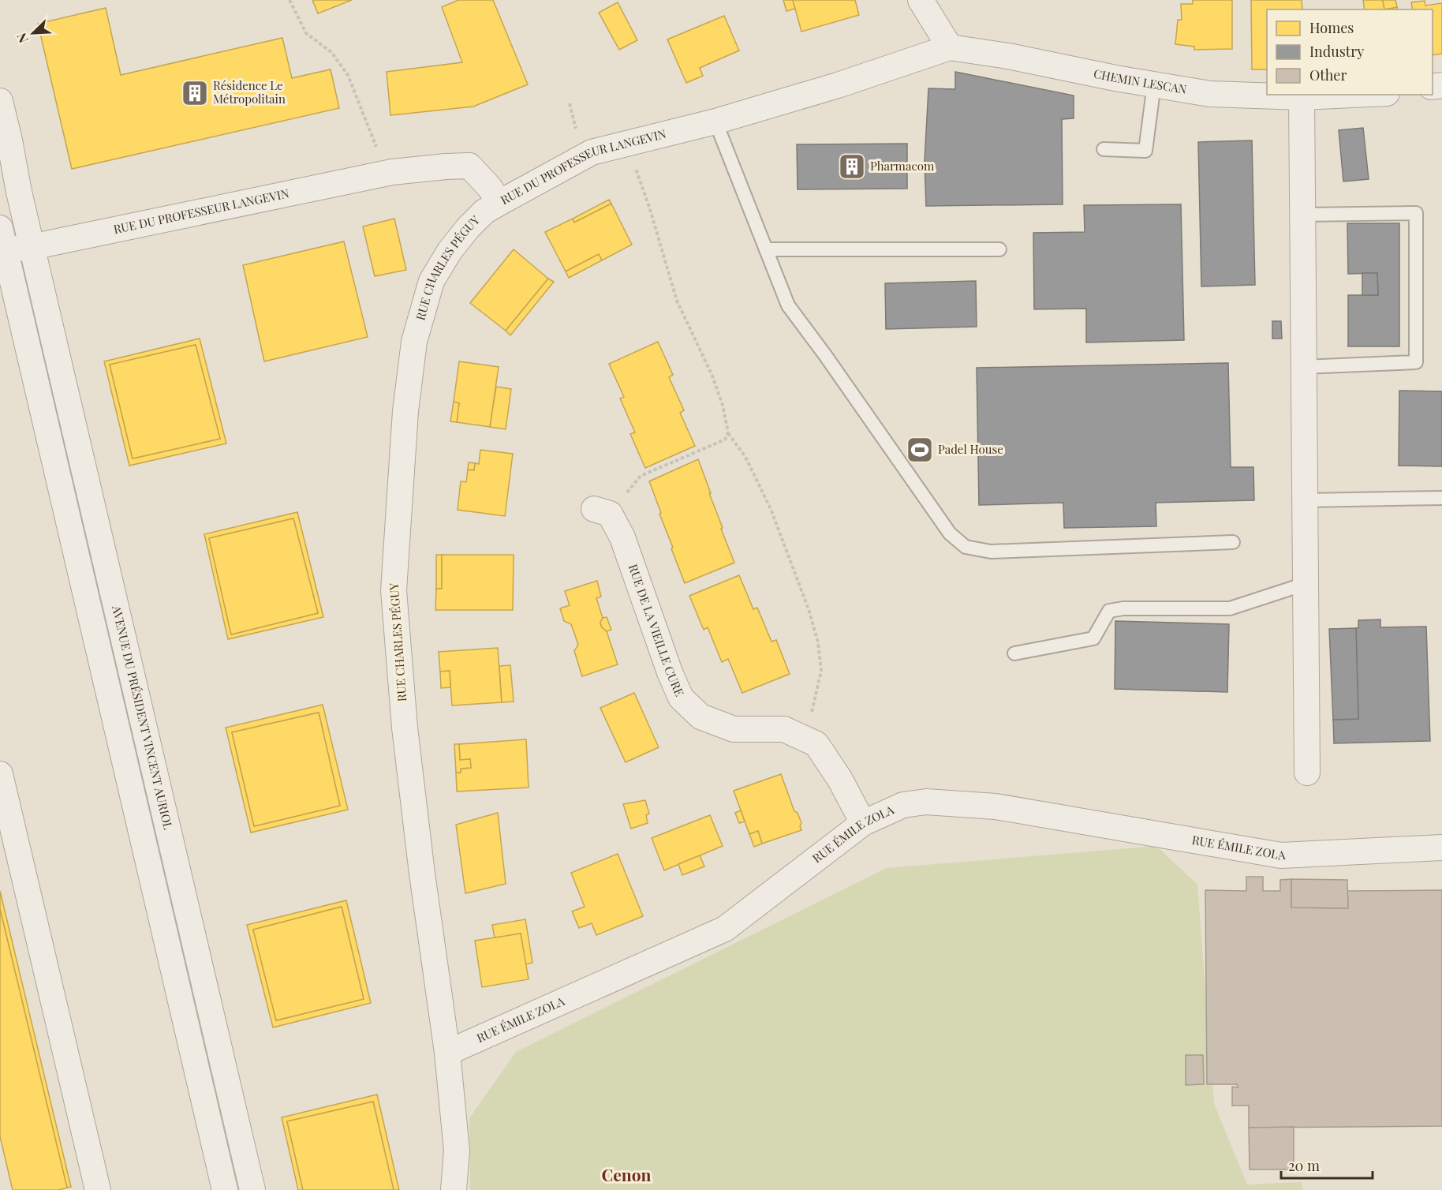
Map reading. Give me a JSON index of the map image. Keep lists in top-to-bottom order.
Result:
{
  "streets": {
    "street": [
      "CHEMIN LESCAN",
      "RUE DU PROFESSEUR LANGEVIN",
      "RUE CHARLES PÉGUY",
      "RUE DE LA VIEILLE CURE",
      "AVENUE DU PRÉSIDENT VINCENT AURIOL",
      "RUE ÉMILE ZOLA"
    ]
  },
  "crossings": [
    ["CHEMIN LESCAN", "RUE DU PROFESSEUR LANGEVIN"],
    ["RUE DU PROFESSEUR LANGEVIN", "RUE CHARLES PÉGUY"],
    ["RUE DU PROFESSEUR LANGEVIN", "AVENUE DU PRÉSIDENT VINCENT AURIOL"],
    ["RUE CHARLES PÉGUY", "RUE ÉMILE ZOLA"],
    ["RUE DE LA VIEILLE CURE", "RUE ÉMILE ZOLA"]
  ],
  "districts": ["Cenon"],
  "places": {
    "building": ["Résidence Le Métropolitain", "Pharmacom"],
    "sports": ["Padel House"]
  },
  "legend": ["Homes", "Industry", "Other"],
  "scale_bar": "20 m",
  "north": "bottom left"
}
